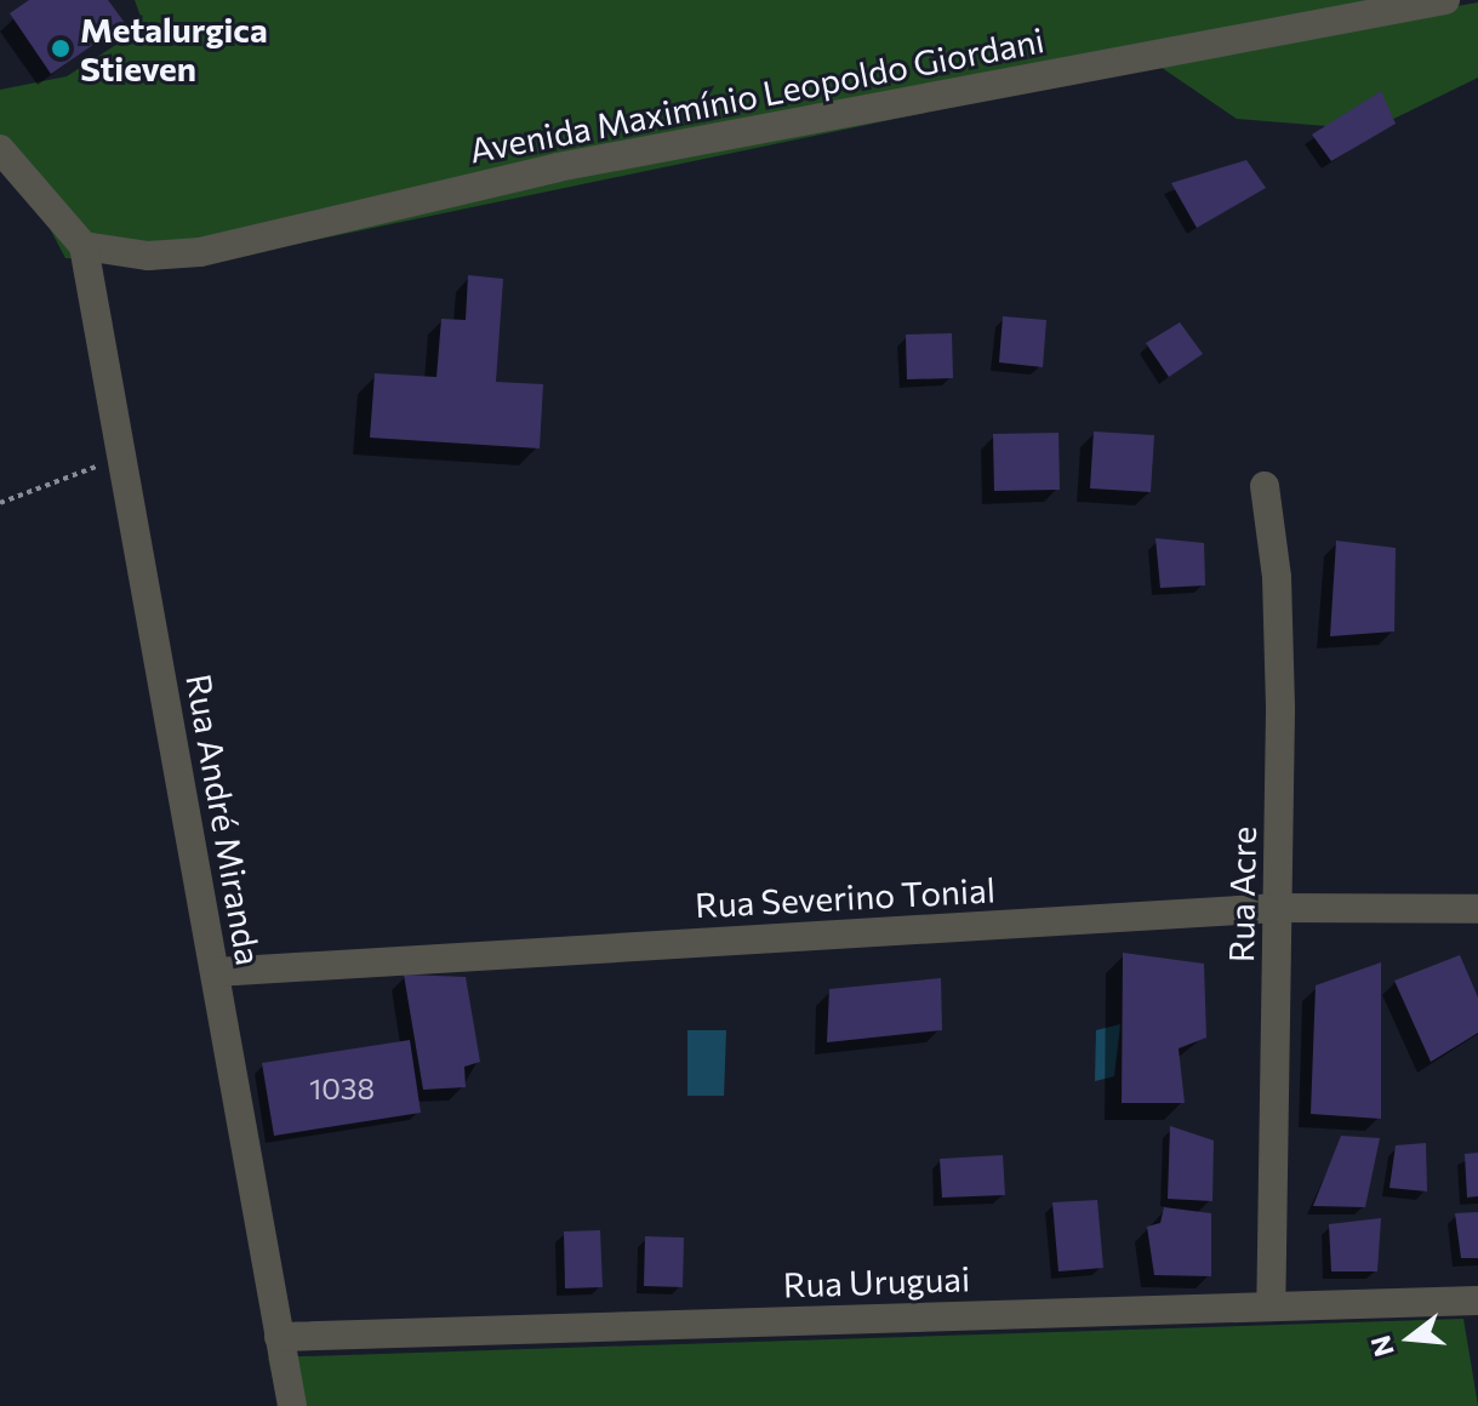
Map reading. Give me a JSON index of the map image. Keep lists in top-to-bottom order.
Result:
{
  "streets": {
    "street": [
      "Avenida Maximínio Leopoldo Giordani",
      "Rua André Miranda",
      "Rua Acre",
      "Rua Severino Tonial",
      "Rua Uruguai"
    ]
  },
  "crossings": [
    ["Avenida Maximínio Leopoldo Giordani", "Rua André Miranda"],
    ["Rua André Miranda", "Rua Severino Tonial"],
    ["Rua André Miranda", "Rua Uruguai"],
    ["Rua Acre", "Rua Severino Tonial"],
    ["Rua Acre", "Rua Uruguai"]
  ],
  "places": ["Metalurgica Stieven"],
  "house_numbers": ["1038"],
  "north": "left"
}
